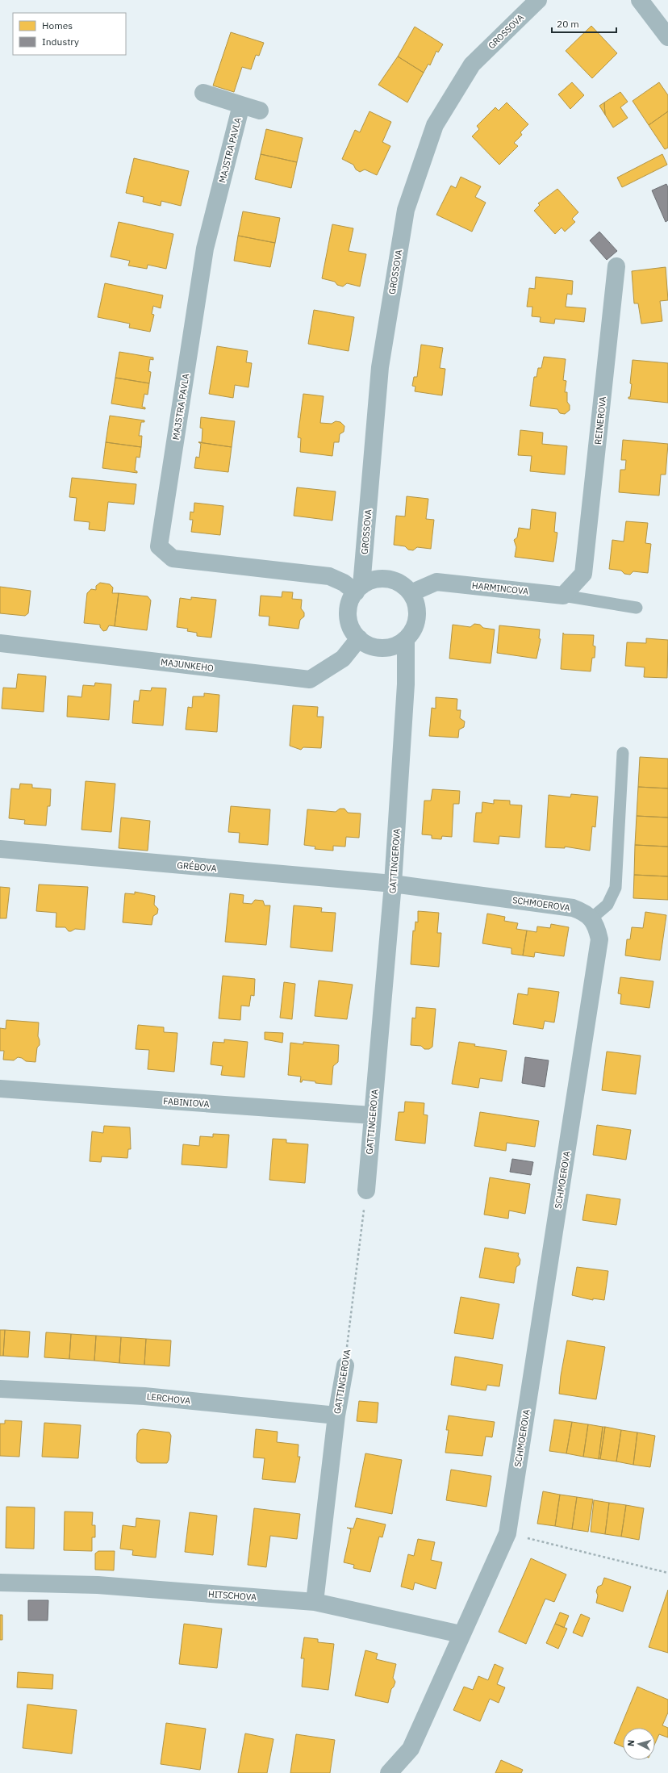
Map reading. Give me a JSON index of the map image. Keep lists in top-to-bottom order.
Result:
{
  "streets": {
    "street": [
      "GROSSOVA",
      "MAJSTRA PAVLA",
      "REINEROVA",
      "HARMINCOVA",
      "MAJUNKEHO",
      "GATTINGEROVA",
      "GRÉBOVA",
      "SCHMOEROVA",
      "FABINIOVA",
      "LERCHOVA",
      "HITSCHOVA"
    ]
  },
  "crossings": [
    ["GROSSOVA", "MAJSTRA PAVLA"],
    ["GROSSOVA", "HARMINCOVA"],
    ["GROSSOVA", "MAJUNKEHO"],
    ["GROSSOVA", "GATTINGEROVA"],
    ["MAJSTRA PAVLA", "HARMINCOVA"],
    ["MAJSTRA PAVLA", "MAJUNKEHO"],
    ["MAJSTRA PAVLA", "GATTINGEROVA"],
    ["REINEROVA", "HARMINCOVA"],
    ["HARMINCOVA", "MAJUNKEHO"],
    ["HARMINCOVA", "GATTINGEROVA"],
    ["MAJUNKEHO", "GATTINGEROVA"],
    ["GATTINGEROVA", "GRÉBOVA"],
    ["GATTINGEROVA", "SCHMOEROVA"],
    ["GATTINGEROVA", "FABINIOVA"],
    ["GATTINGEROVA", "LERCHOVA"],
    ["GATTINGEROVA", "HITSCHOVA"],
    ["GRÉBOVA", "SCHMOEROVA"],
    ["SCHMOEROVA", "HITSCHOVA"]
  ],
  "legend": ["Homes", "Industry"],
  "scale_bar": "20 m",
  "north": "left"
}
